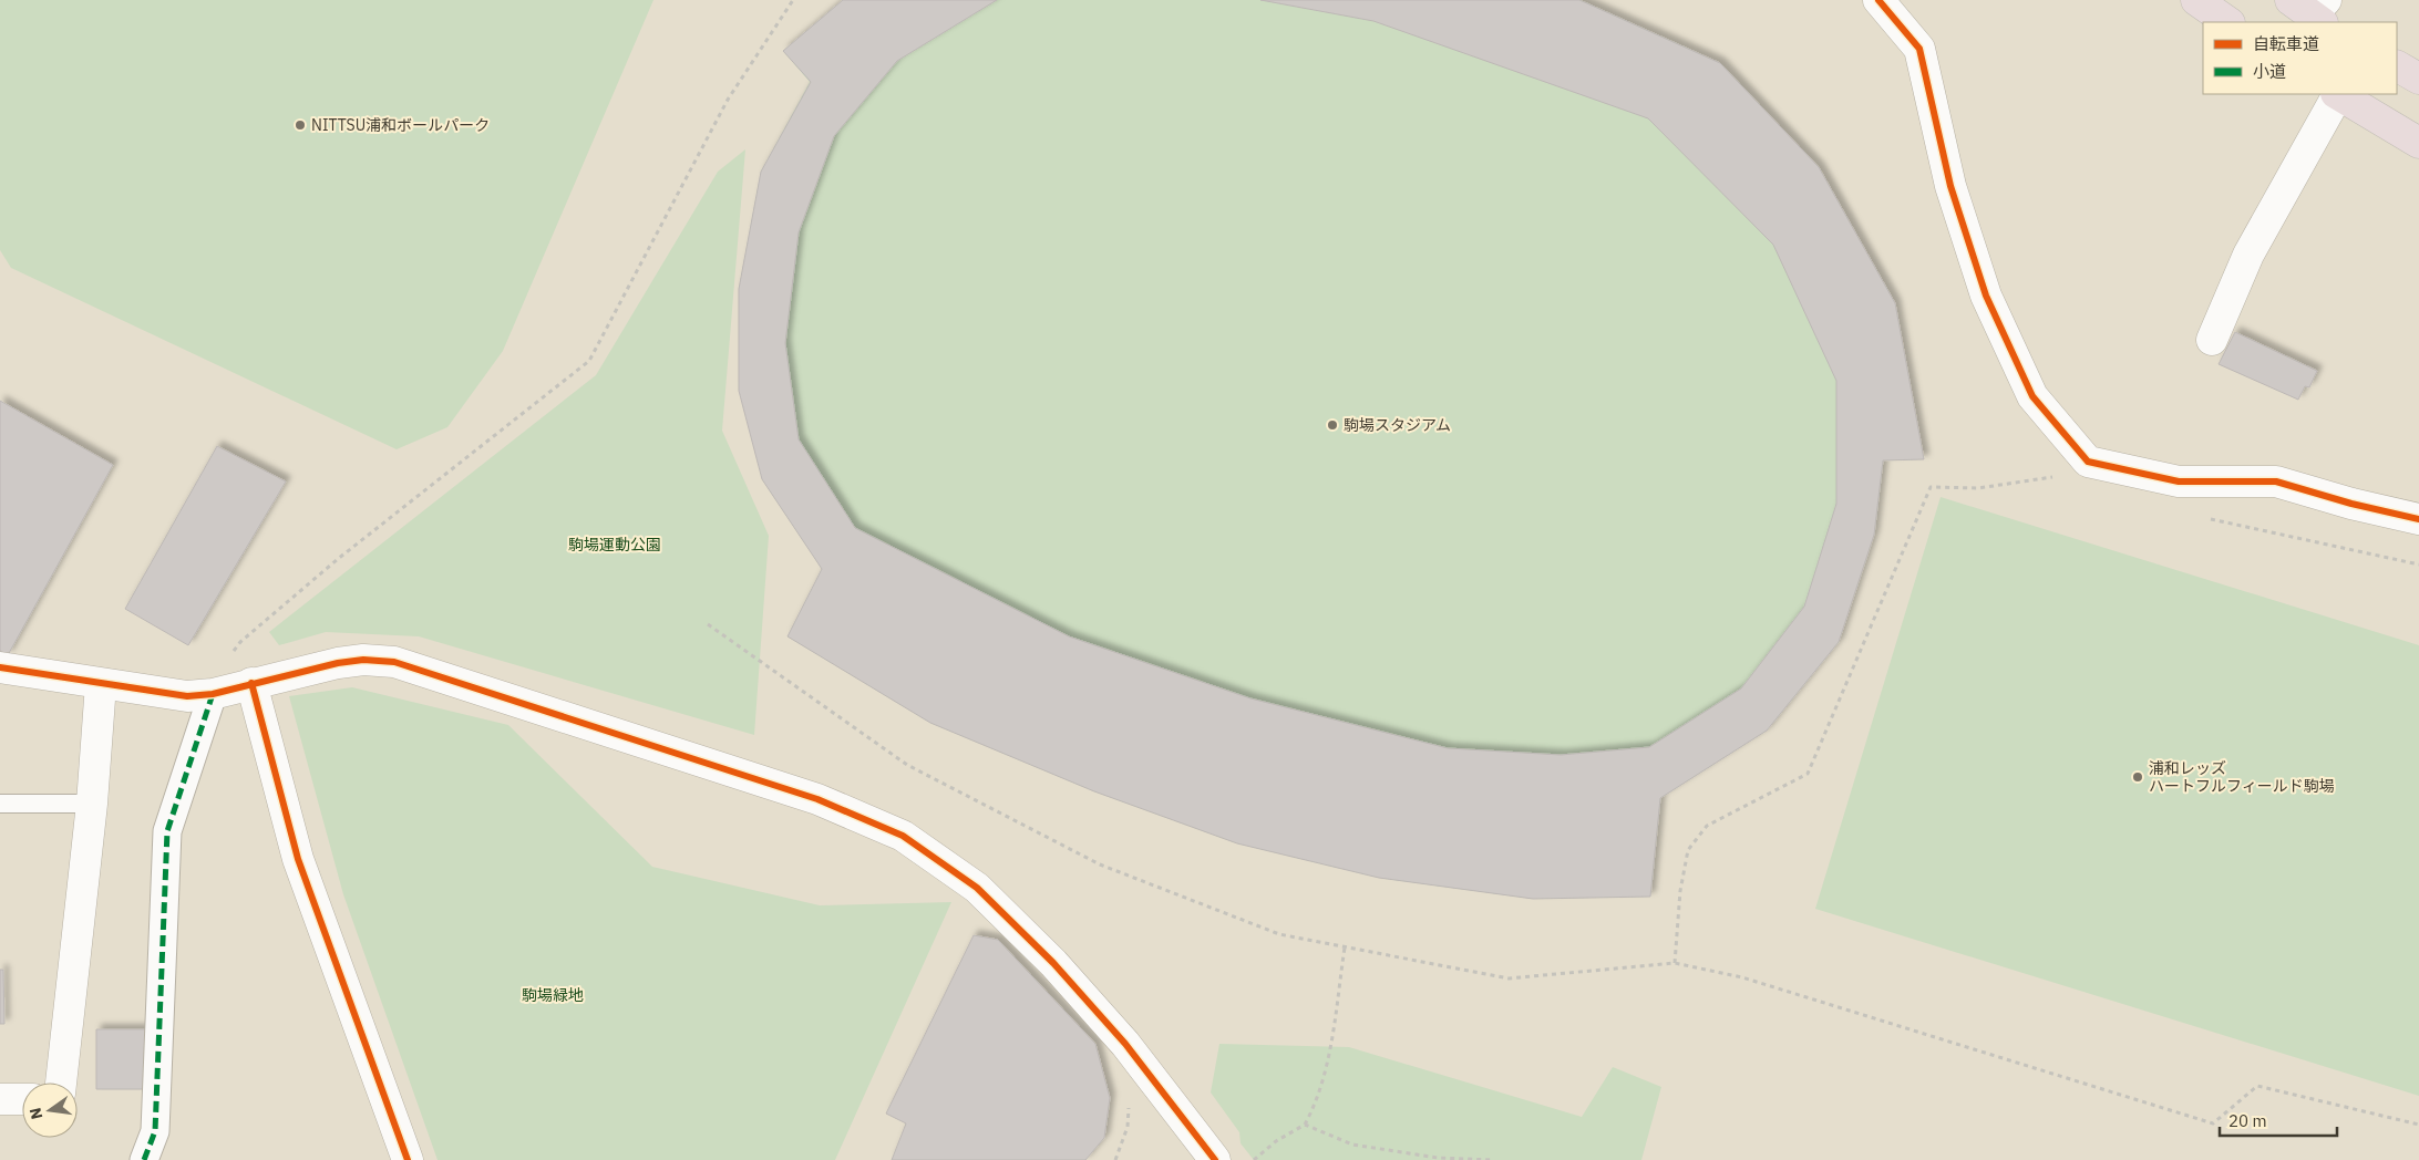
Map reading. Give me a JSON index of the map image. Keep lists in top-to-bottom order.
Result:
{
  "parks": ["駒場運動公園", "駒場緑地"],
  "places": ["NITTSU浦和ボールパーク", "駒場スタジアム", "浦和レッズ ハートフルフィールド駒場"],
  "legend": ["自転車道", "小道"],
  "scale_bar": "20 m",
  "north": "left"
}
